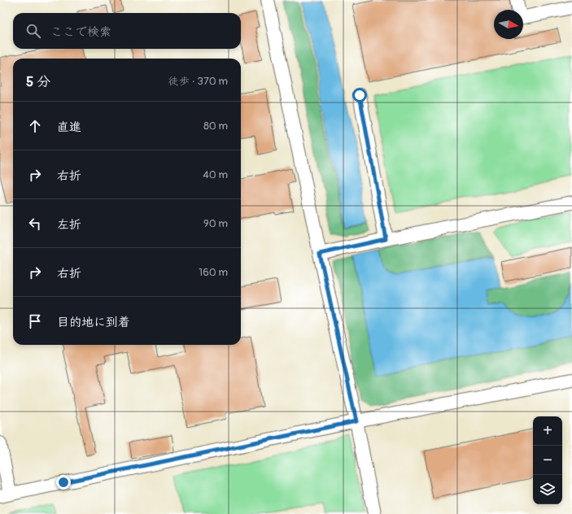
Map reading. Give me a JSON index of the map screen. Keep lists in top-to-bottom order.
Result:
{
  "north": "right",
  "page": {
    "search": "ここで検索",
    "heading": ["5 分", "徒歩 · 370 m"],
    "list": [
      ["直進", "80 m"],
      ["右折", "40 m"],
      ["左折", "90 m"],
      ["右折", "160 m"],
      "目的地に到着"
    ],
    "map_buttons": ["+", "−"]
  }
}
